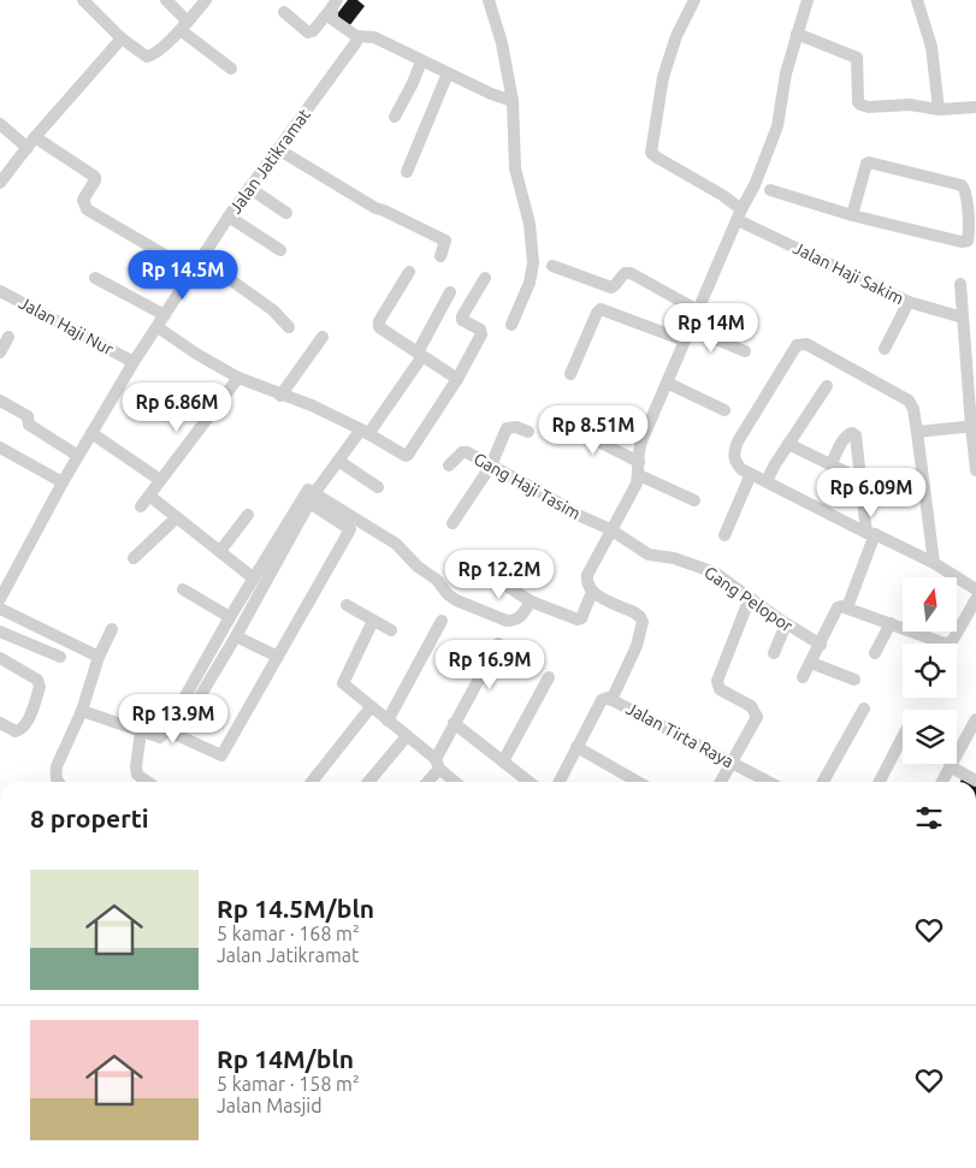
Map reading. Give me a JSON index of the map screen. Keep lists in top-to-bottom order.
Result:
{
  "streets": {
    "street": [
      "Jalan Jatikramat",
      "Jalan Haji Sakim",
      "Jalan Haji Nur",
      "Gang Haji Tasim",
      "Gang Pelopor",
      "Jalan Tirta Raya"
    ]
  },
  "crossings": [
    ["Jalan Jatikramat", "Jalan Haji Nur"],
    ["Gang Haji Tasim", "Gang Pelopor"]
  ],
  "north": "top",
  "page": {
    "price": [
      "Rp 14.5M",
      "Rp 14M",
      "Rp 6.86M",
      "Rp 8.51M",
      "Rp 6.09M",
      "Rp 12.2M",
      "Rp 16.9M",
      "Rp 13.9M"
    ],
    "heading": "8 properti",
    "list": [
      {
        "name": "Rp 14.5M/bln",
        "note": "5 kamar · 168 m² · Jalan Jatikramat"
      },
      {
        "name": "Rp 14M/bln",
        "note": "5 kamar · 158 m² · Jalan Masjid"
      }
    ]
  }
}
